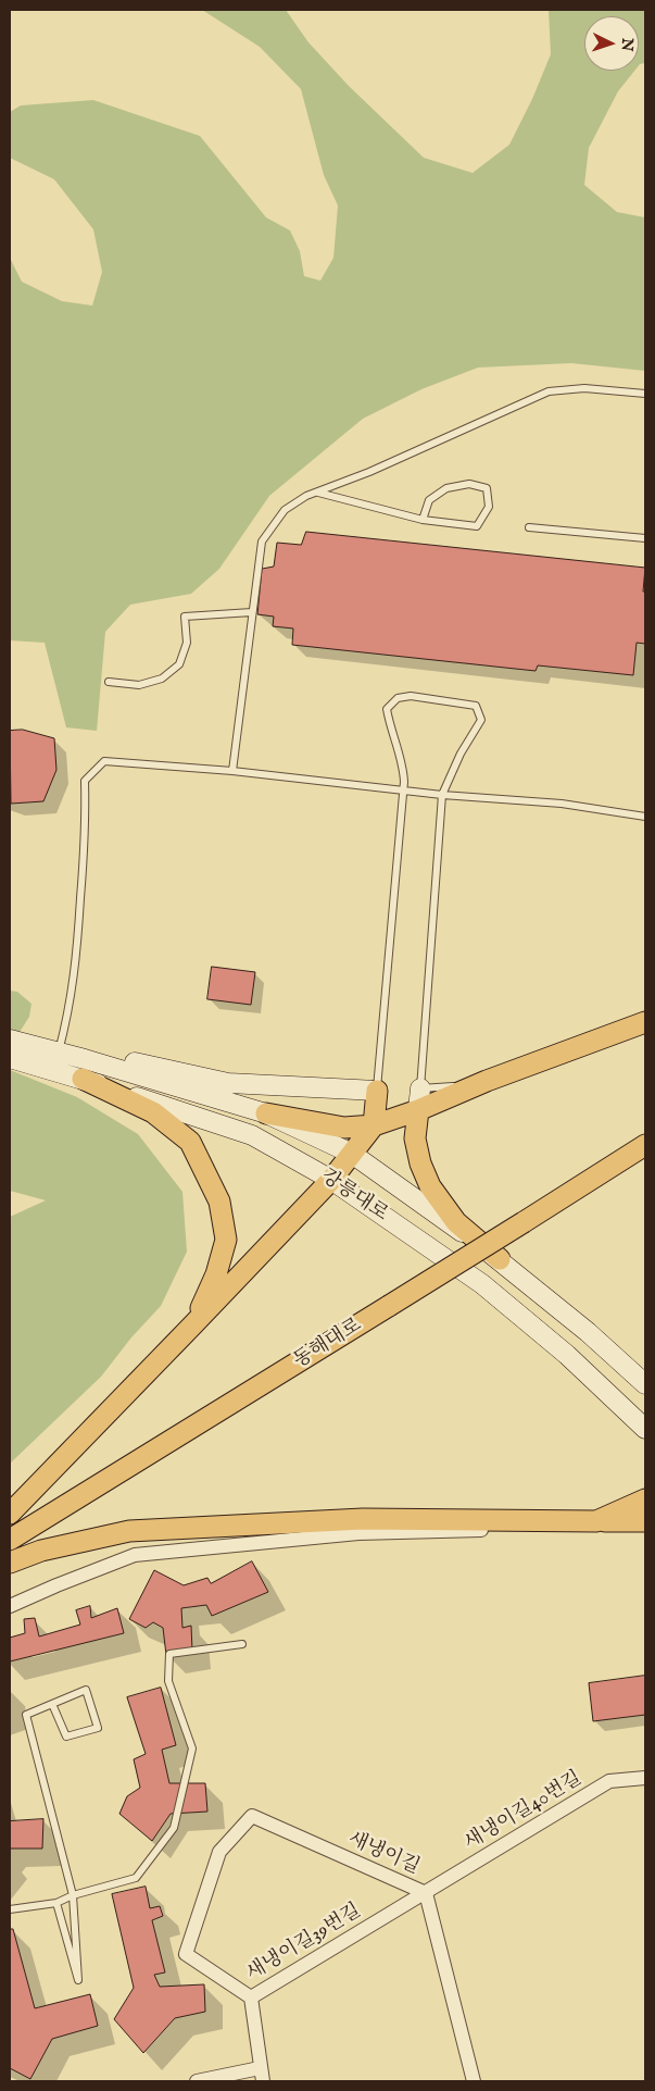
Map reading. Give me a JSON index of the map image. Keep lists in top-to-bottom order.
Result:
{
  "streets": {
    "main road": ["동해대로"],
    "street": [
      "강릉대로",
      "새냉이길40번길",
      "새냉이길",
      "새냉이길39번길"
    ]
  },
  "crossings": [
    ["새냉이길40번길", "새냉이길"],
    ["새냉이길40번길", "새냉이길39번길"],
    ["새냉이길", "새냉이길39번길"]
  ],
  "north": "right"
}
